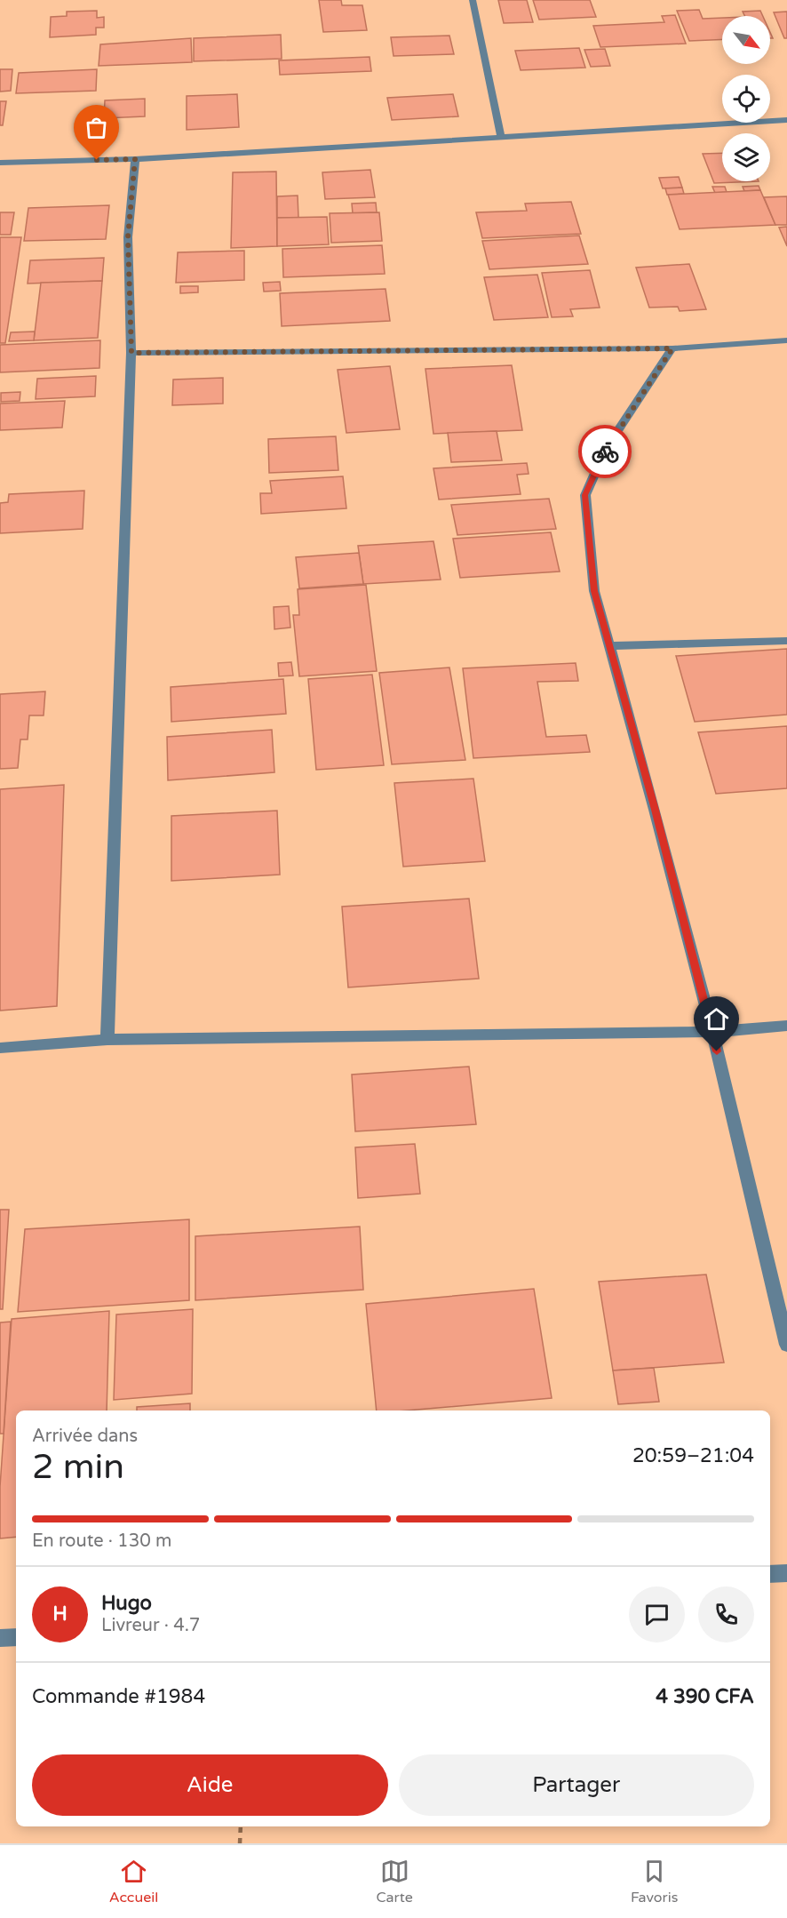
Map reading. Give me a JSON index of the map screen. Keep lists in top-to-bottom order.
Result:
{
  "north": "bottom right",
  "page": {
    "heading": ["2 min", "Arrivée dans", "20:59–21:04"],
    "panel": [
      "Hugo",
      "Livreur · 4.7",
      "Commande #1984",
      "4 390 CFA"
    ],
    "bar": "En route · 130 m",
    "round": "H",
    "buttons": ["Aide", "Partager"],
    "tabs": ["Accueil", "Carte", "Favoris"]
  }
}
